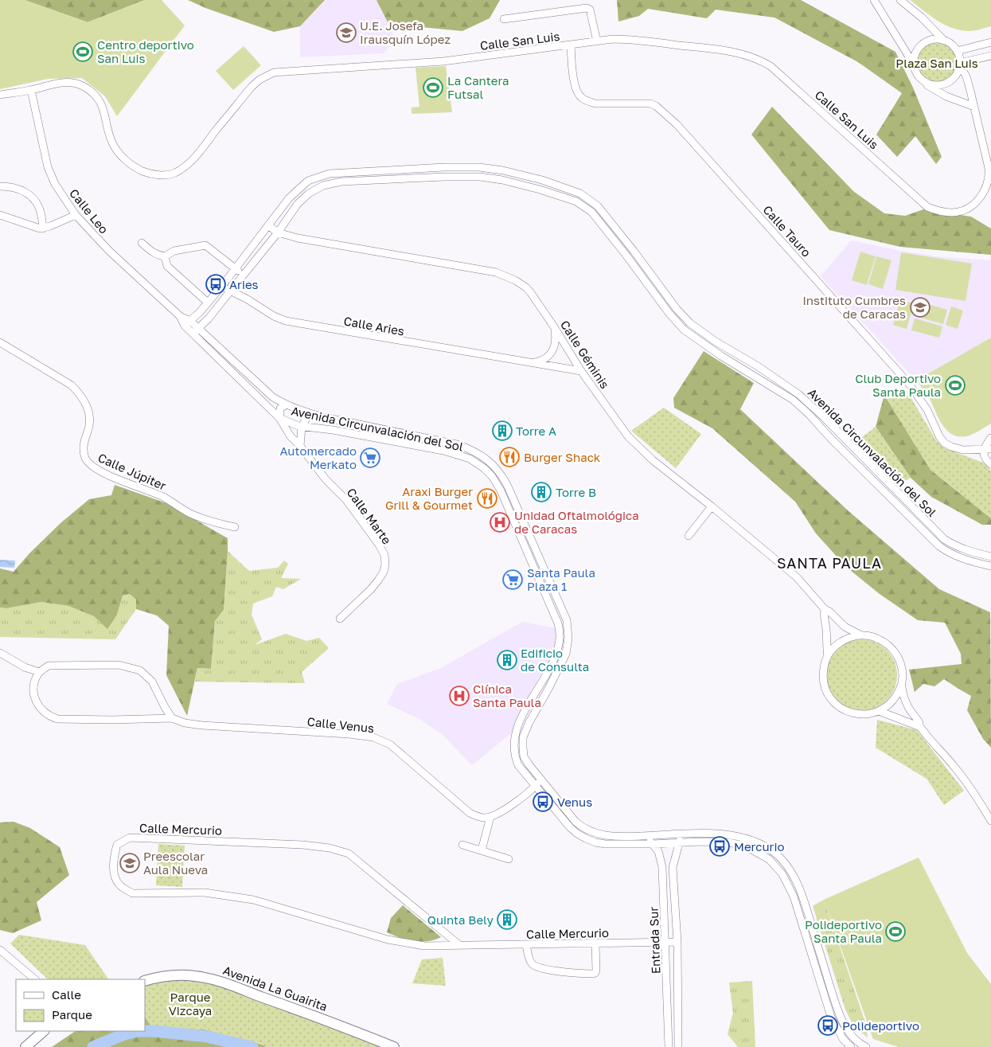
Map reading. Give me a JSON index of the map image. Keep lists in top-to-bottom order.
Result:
{
  "streets": {
    "street": [
      "Calle San Luis",
      "Calle Leo",
      "Calle Tauro",
      "Calle Aries",
      "Calle Géminis",
      "Avenida Circunvalación del Sol",
      "Calle Júpiter",
      "Calle Marte",
      "Calle Venus",
      "Calle Mercurio",
      "Entrada Sur",
      "Avenida La Guairita"
    ]
  },
  "crossings": [
    ["Calle San Luis", "Calle Leo"],
    ["Calle San Luis", "Calle Tauro"],
    ["Calle Leo", "Avenida Circunvalación del Sol"],
    ["Calle Aries", "Calle Géminis"],
    ["Calle Aries", "Avenida Circunvalación del Sol"],
    ["Calle Géminis", "Avenida Circunvalación del Sol"],
    ["Avenida Circunvalación del Sol", "Calle Marte"],
    ["Avenida Circunvalación del Sol", "Entrada Sur"],
    ["Calle Mercurio", "Entrada Sur"]
  ],
  "districts": ["SANTA PAULA"],
  "parks": ["Plaza San Luis", "Parque Vizcaya"],
  "places": {
    "school or university": ["U.E. Josefa Irausquín López", "Instituto Cumbres de Caracas", "Preescolar Aula Nueva"],
    "sports": [
      "Centro deportivo San Luis",
      "La Cantera Futsal",
      "Club Deportivo Santa Paula",
      "Polideportivo Santa Paula"
    ],
    "bus stop": [
      "Aries",
      "Venus",
      "Mercurio",
      "Polideportivo"
    ],
    "building": [
      "Torre A",
      "Torre B",
      "Edificio de Consulta",
      "Quinta Bely"
    ],
    "restaurant": ["Burger Shack", "Araxi Burger Grill & Gourmet"],
    "supermarket": ["Automercado Merkato", "Santa Paula Plaza 1"],
    "hospital": ["Unidad Oftalmológica de Caracas", "Clínica Santa Paula"]
  },
  "legend": ["Calle", "Parque"]
}
